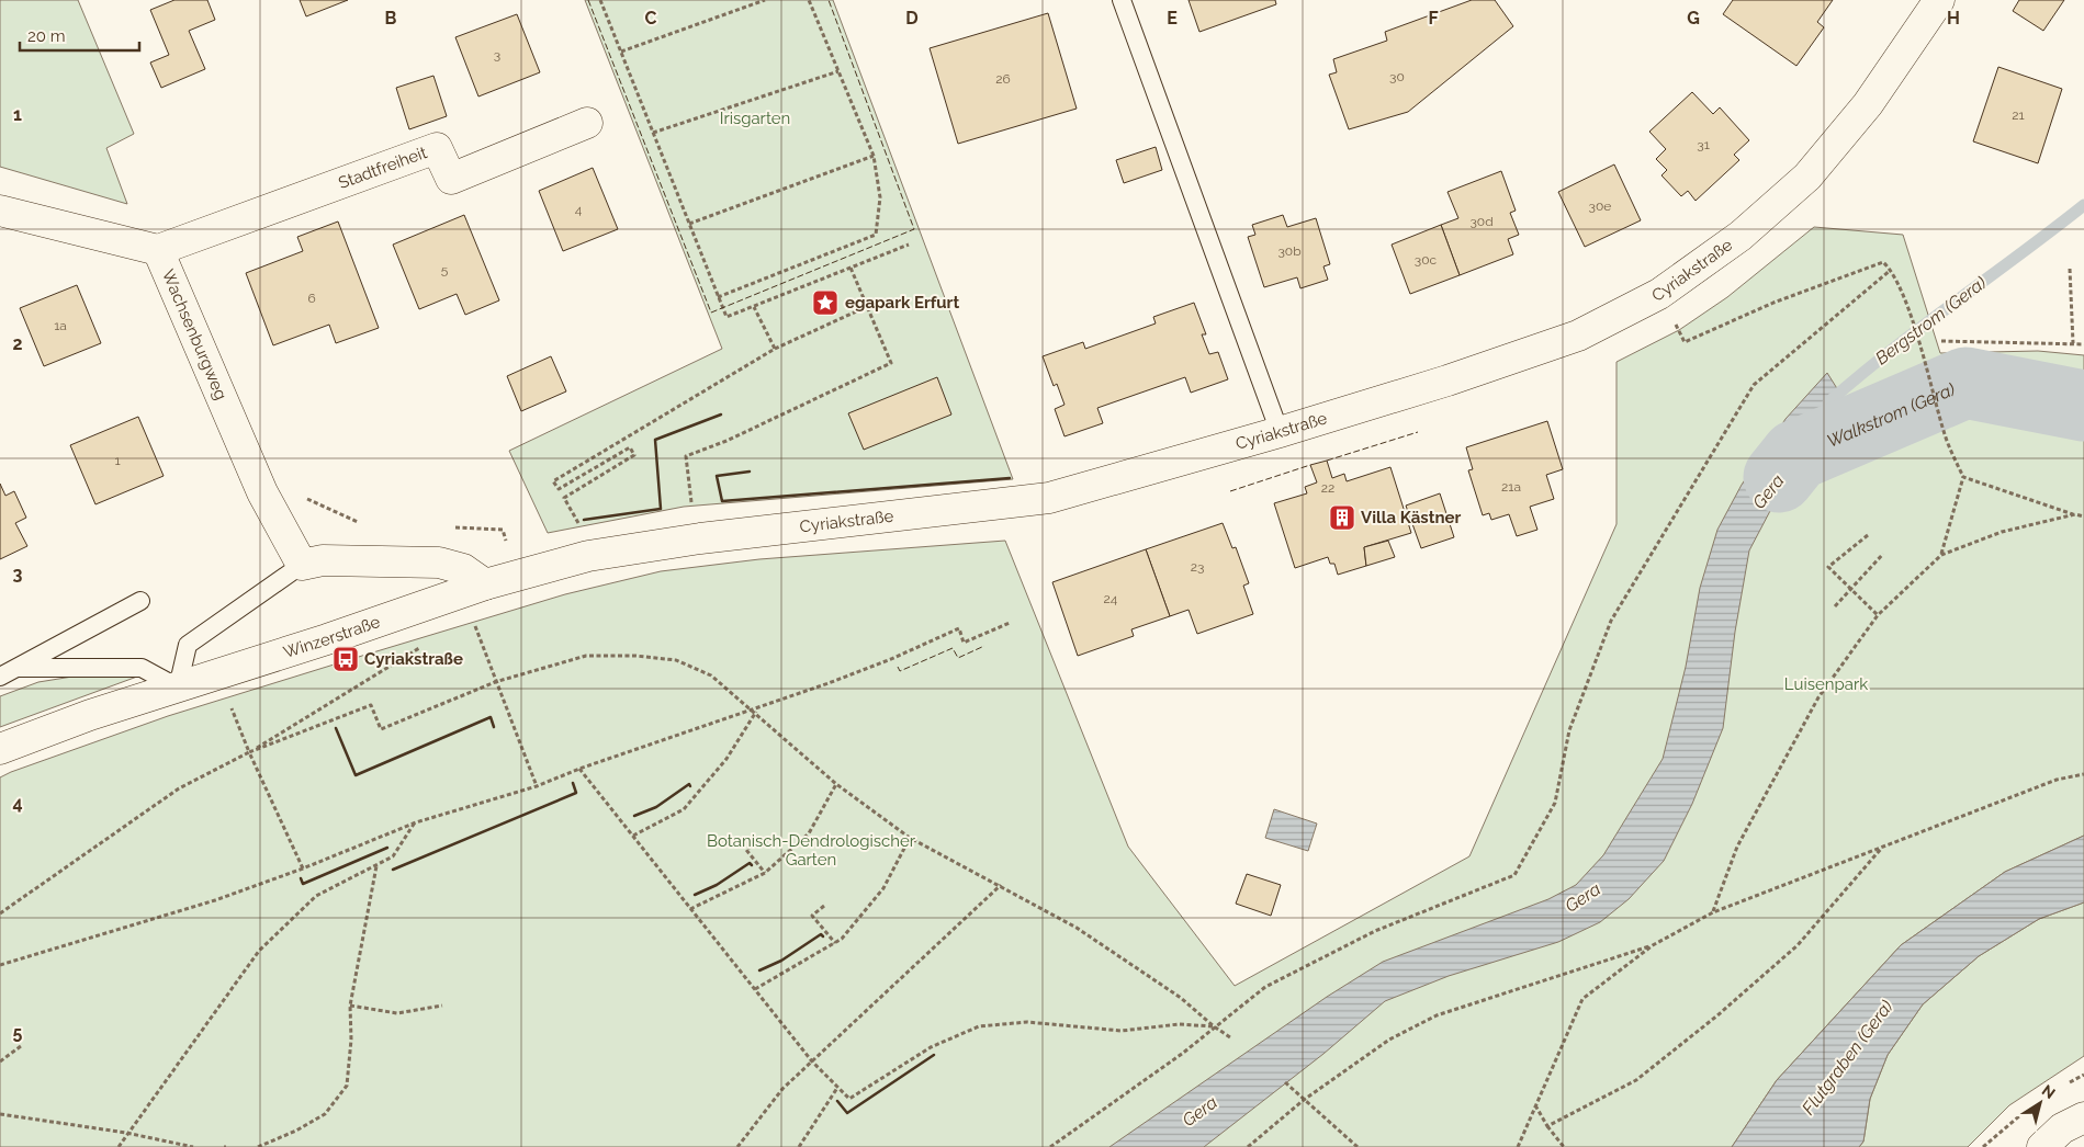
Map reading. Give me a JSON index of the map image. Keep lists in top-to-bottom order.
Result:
{
  "streets": {
    "street": [
      "Stadtfreiheit",
      "Cyriakstraße",
      "Wachsenburgweg",
      "Winzerstraße"
    ]
  },
  "crossings": [
    ["Stadtfreiheit", "Wachsenburgweg"],
    ["Cyriakstraße", "Winzerstraße"]
  ],
  "water": [
    "Bergstrom (Gera)",
    "Walkstrom (Gera)",
    "Gera",
    "Flutgraben (Gera)"
  ],
  "parks": ["Irisgarten", "Luisenpark", "Botanisch-Dendrologischer Garten"],
  "places": {
    "place": ["egapark Erfurt"],
    "building": ["Villa Kästner"],
    "bus stop": ["Cyriakstraße"]
  },
  "house_numbers": [
    "3",
    "30",
    "26",
    "21",
    "31",
    "30e",
    "4",
    "30d",
    "30b",
    "30c",
    "5",
    "6",
    "1a",
    "1",
    "21a",
    "22",
    "23",
    "24"
  ],
  "scale_bar": "20 m",
  "north": "top right",
  "grid": {
    "columns": [
      "B",
      "C",
      "D",
      "E",
      "F",
      "G",
      "H"
    ],
    "rows": [
      "1",
      "2",
      "3",
      "4",
      "5"
    ]
  }
}
